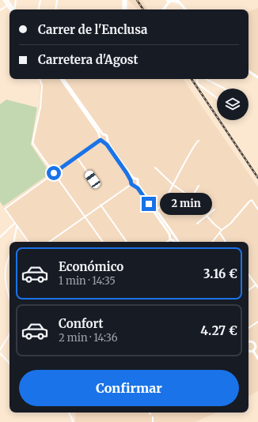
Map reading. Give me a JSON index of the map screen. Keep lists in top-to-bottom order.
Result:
{
  "page": {
    "banner": ["Carrer de l'Enclusa", "Carretera d'Agost"],
    "bubble": "2 min",
    "list": [
      {
        "name": "Económico",
        "note": "1 min · 14:35",
        "value": "3.16 €"
      },
      {
        "name": "Confort",
        "note": "2 min · 14:36",
        "value": "4.27 €"
      }
    ],
    "buttons": "Confirmar"
  }
}
